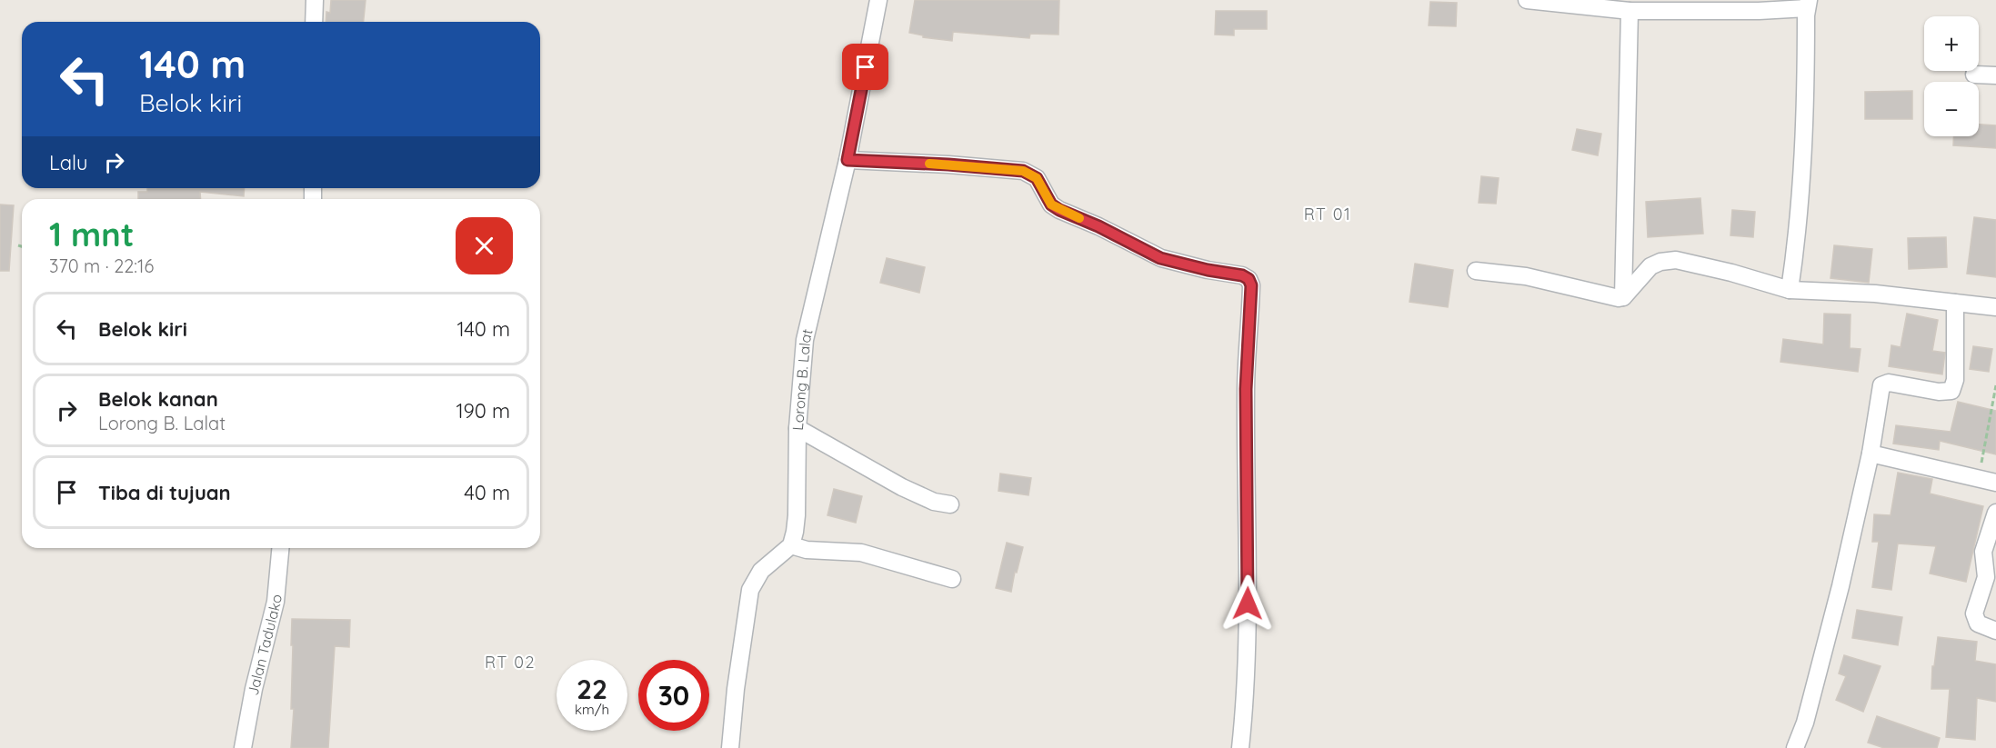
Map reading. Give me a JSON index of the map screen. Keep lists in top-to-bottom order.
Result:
{
  "streets": {
    "street": ["Lorong B. Lalat", "Jalan Tadulako"]
  },
  "districts": ["RT 01", "RT 02"],
  "page": {
    "map_buttons": ["+", "−"],
    "turn": ["140 m", "Belok kiri"],
    "then": "Lalu",
    "heading": ["1 mnt", "370 m · 22:16"],
    "list": [
      {
        "name": "Belok kiri",
        "value": "140 m"
      },
      {
        "name": "Belok kanan",
        "note": "Lorong B. Lalat",
        "value": "190 m"
      },
      {
        "name": "Tiba di tujuan",
        "value": "40 m"
      }
    ],
    "speed": "22 km/h",
    "limit": "30"
  }
}
